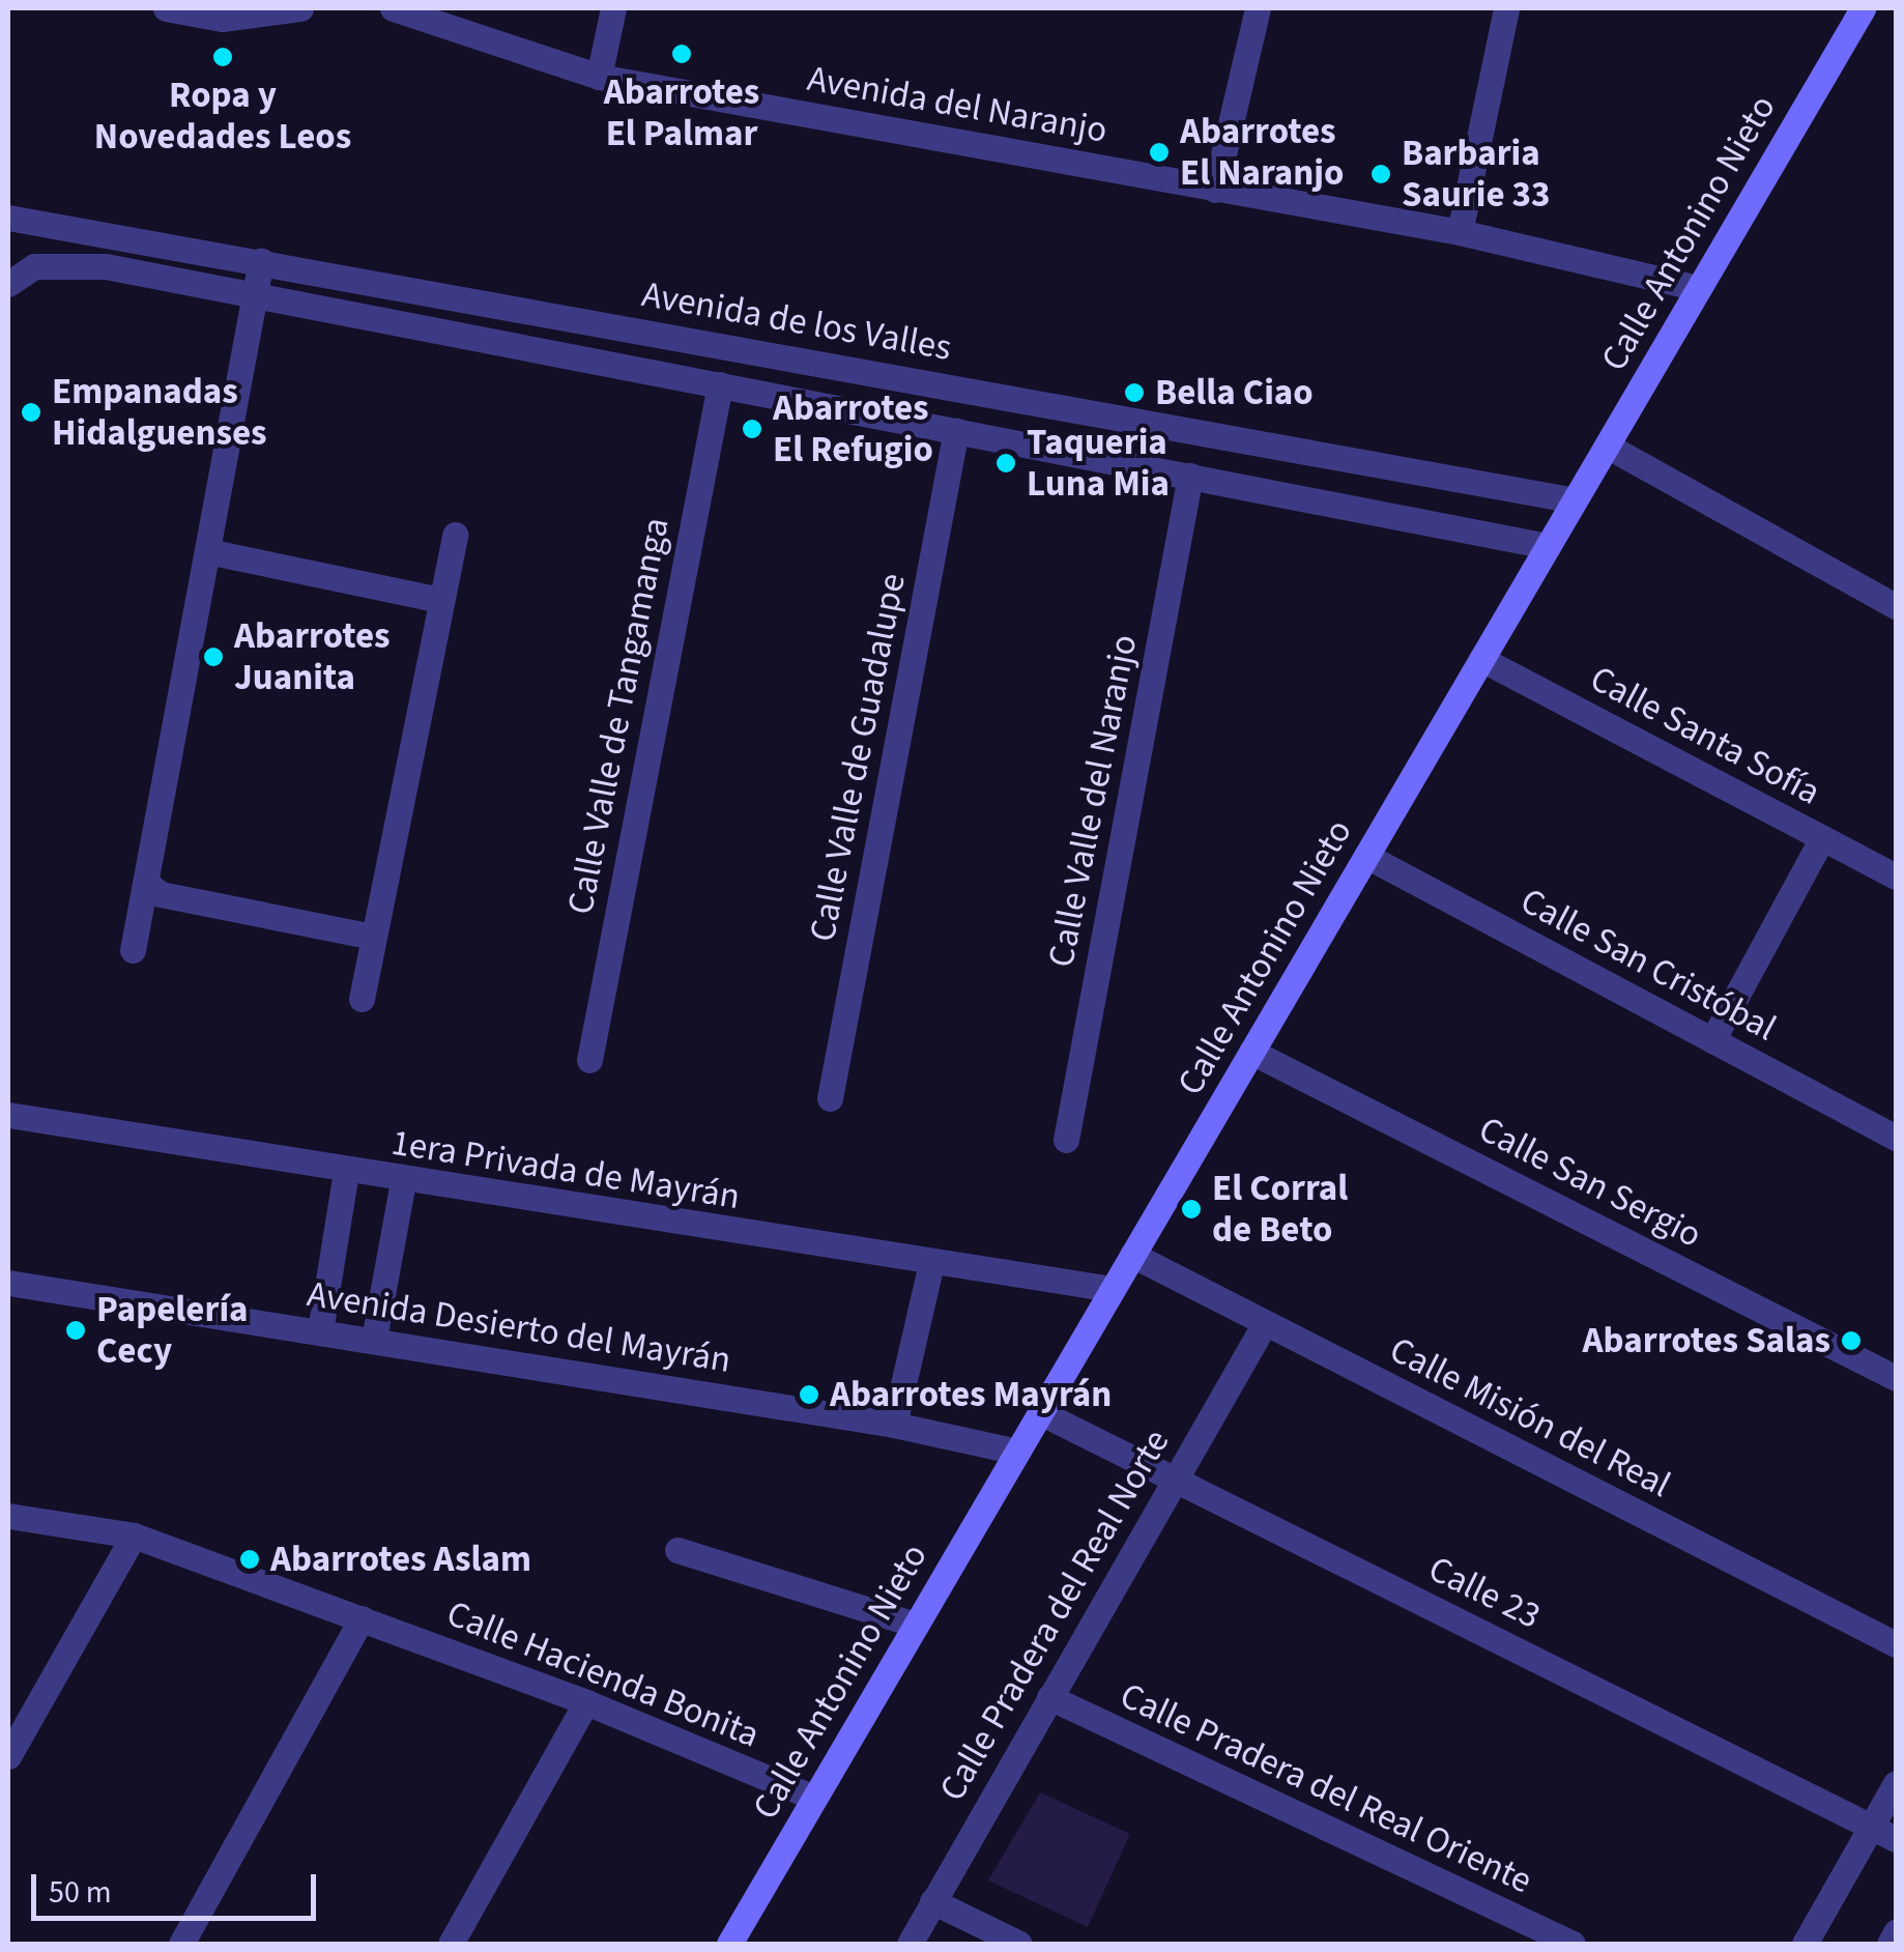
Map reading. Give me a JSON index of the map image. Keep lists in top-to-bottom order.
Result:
{
  "streets": {
    "main road": ["Calle Antonino Nieto"],
    "street": [
      "Avenida del Naranjo",
      "Avenida de los Valles",
      "Calle Valle de Tangamanga",
      "Calle Santa Sofía",
      "Calle Valle de Guadalupe",
      "Calle Valle del Naranjo",
      "Calle San Cristóbal",
      "1era Privada de Mayrán",
      "Calle San Sergio",
      "Avenida Desierto del Mayrán",
      "Calle Misión del Real",
      "Calle 23",
      "Calle Pradera del Real Norte",
      "Calle Hacienda Bonita",
      "Calle Pradera del Real Oriente"
    ]
  },
  "crossings": [
    ["Avenida del Naranjo", "Calle Antonino Nieto"],
    ["Calle Antonino Nieto", "Avenida de los Valles"],
    ["Calle Antonino Nieto", "Calle Santa Sofía"],
    ["Calle Antonino Nieto", "Calle San Cristóbal"],
    ["Calle Antonino Nieto", "1era Privada de Mayrán"],
    ["Calle Antonino Nieto", "Calle San Sergio"],
    ["Calle Antonino Nieto", "Avenida Desierto del Mayrán"],
    ["Calle Antonino Nieto", "Calle Misión del Real"],
    ["Calle Antonino Nieto", "Calle 23"],
    ["Calle Antonino Nieto", "Calle Hacienda Bonita"],
    ["Avenida de los Valles", "Calle Valle de Tangamanga"],
    ["Avenida de los Valles", "Calle Valle de Guadalupe"],
    ["Avenida de los Valles", "Calle Valle del Naranjo"],
    ["Calle Misión del Real", "Calle Pradera del Real Norte"],
    ["Calle 23", "Calle Pradera del Real Norte"],
    ["Calle Pradera del Real Norte", "Calle Pradera del Real Oriente"]
  ],
  "places": [
    "Abarrotes El Palmar",
    "Ropa y Novedades Leos",
    "Abarrotes El Naranjo",
    "Barbaria Saurie 33",
    "Bella Ciao",
    "Empanadas Hidalguenses",
    "Abarrotes El Refugio",
    "Taqueria Luna Mia",
    "Abarrotes Juanita",
    "El Corral de Beto",
    "Papelería Cecy",
    "Abarrotes Salas",
    "Abarrotes Mayrán",
    "Abarrotes Aslam"
  ],
  "scale_bar": "50 m"
}
